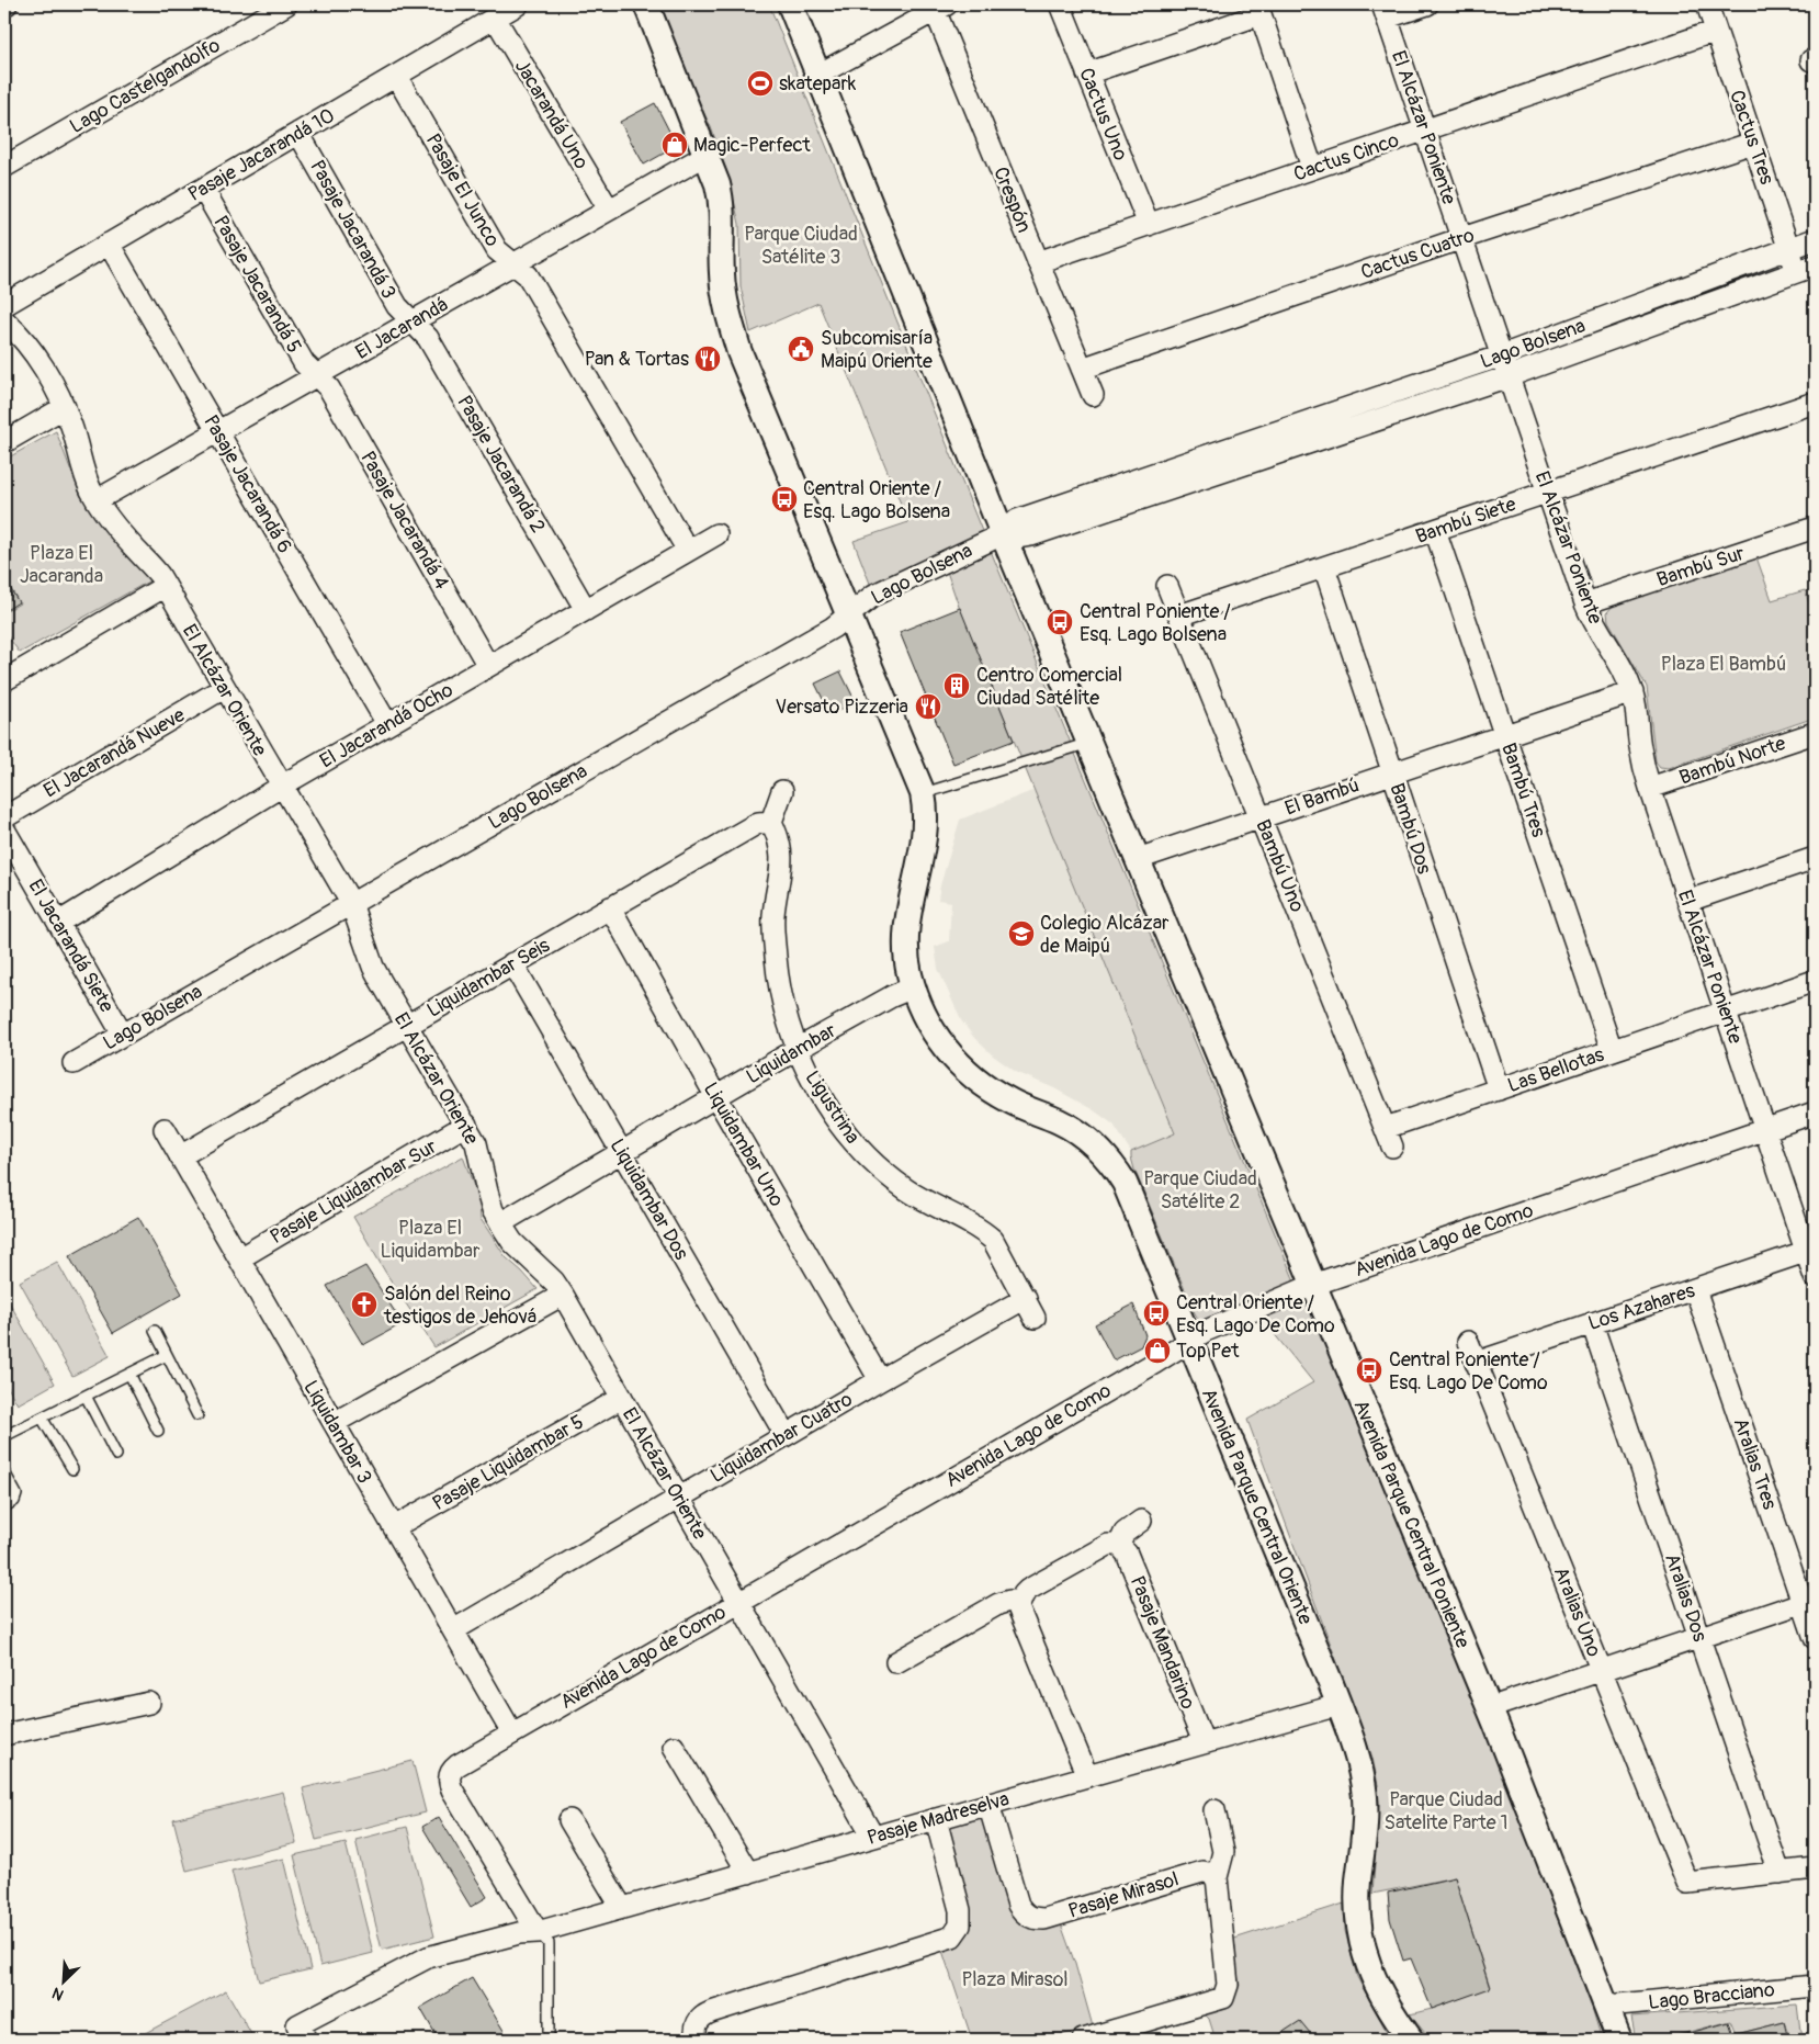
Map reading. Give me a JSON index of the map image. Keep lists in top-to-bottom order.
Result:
{
  "streets": {
    "street": [
      "Lago Castelgandolfo",
      "Jacarandá Uno",
      "Cactus Uno",
      "El Alcázar Poniente",
      "Cactus Tres",
      "Pasaje Jacarandá 10",
      "Cactus Cinco",
      "Pasaje El Junco",
      "Crespón",
      "Pasaje Jacarandá 3",
      "Cactus Cuatro",
      "Pasaje Jacarandá 5",
      "El Jacarandá",
      "Lago Bolsena",
      "Pasaje Jacarandá 2",
      "Pasaje Jacarandá 6",
      "Pasaje Jacarandá 4",
      "Bambú Siete",
      "Bambú Sur",
      "El Alcázar Oriente",
      "El Jacarandá Ocho",
      "El Jacarandá Nueve",
      "Bambú Norte",
      "Bambú Tres",
      "El Bambú",
      "Bambú Dos",
      "Bambú Uno",
      "El Jacarandá Siete",
      "Liquidambar Seis",
      "Liquidambar",
      "Las Bellotas",
      "Ligustrina",
      "Liquidambar Uno",
      "Pasaje Liquidambar Sur",
      "Liquidambar Dos",
      "Avenida Lago de Como",
      "Los Azahares",
      "Liquidambar 3",
      "Liquidambar Cuatro",
      "Pasaje Liquidambar 5",
      "Aralias Tres",
      "Avenida Parque Central Oriente",
      "Avenida Parque Central Poniente",
      "Aralias Dos",
      "Aralias Uno",
      "Pasaje Mandarino",
      "Pasaje Madreselva",
      "Pasaje Mirasol",
      "Lago Bracciano"
    ]
  },
  "crossings": [
    ["Jacarandá Uno", "Pasaje Jacarandá 10"],
    ["Jacarandá Uno", "El Jacarandá"],
    ["Cactus Uno", "Cactus Cinco"],
    ["El Alcázar Poniente", "Cactus Cinco"],
    ["El Alcázar Poniente", "Cactus Cuatro"],
    ["El Alcázar Poniente", "Lago Bolsena"],
    ["El Alcázar Poniente", "Bambú Siete"],
    ["El Alcázar Poniente", "Bambú Sur"],
    ["El Alcázar Poniente", "Bambú Norte"],
    ["El Alcázar Poniente", "El Bambú"],
    ["El Alcázar Poniente", "Las Bellotas"],
    ["El Alcázar Poniente", "Avenida Lago de Como"],
    ["El Alcázar Poniente", "Los Azahares"],
    ["Cactus Tres", "Cactus Cinco"],
    ["Cactus Tres", "Cactus Cuatro"],
    ["Cactus Tres", "Lago Bolsena"],
    ["Pasaje Jacarandá 10", "Pasaje El Junco"],
    ["Pasaje Jacarandá 10", "Pasaje Jacarandá 3"],
    ["Pasaje Jacarandá 10", "Pasaje Jacarandá 5"],
    ["Pasaje Jacarandá 10", "Pasaje Jacarandá 6"],
    ["Cactus Cinco", "Crespón"],
    ["Pasaje El Junco", "El Jacarandá"],
    ["Pasaje El Junco", "El Jacarandá Ocho"],
    ["Crespón", "Cactus Cuatro"],
    ["Pasaje Jacarandá 3", "El Jacarandá"],
    ["Pasaje Jacarandá 3", "Pasaje Jacarandá 2"],
    ["Pasaje Jacarandá 5", "El Jacarandá"],
    ["Pasaje Jacarandá 5", "Pasaje Jacarandá 4"],
    ["El Jacarandá", "Pasaje Jacarandá 2"],
    ["El Jacarandá", "Pasaje Jacarandá 6"],
    ["El Jacarandá", "Pasaje Jacarandá 4"],
    ["El Jacarandá", "El Alcázar Oriente"],
    ["El Jacarandá", "Avenida Parque Central Oriente"],
    ["Lago Bolsena", "El Alcázar Oriente"],
    ["Lago Bolsena", "El Jacarandá Siete"],
    ["Lago Bolsena", "Avenida Parque Central Oriente"],
    ["Lago Bolsena", "Avenida Parque Central Poniente"],
    ["Pasaje Jacarandá 2", "El Jacarandá Ocho"],
    ["Pasaje Jacarandá 6", "El Jacarandá Ocho"],
    ["Pasaje Jacarandá 4", "El Jacarandá Ocho"],
    ["Bambú Siete", "Bambú Tres"],
    ["Bambú Siete", "Bambú Dos"],
    ["Bambú Siete", "Bambú Uno"],
    ["El Alcázar Oriente", "El Jacarandá Ocho"],
    ["El Alcázar Oriente", "El Jacarandá Nueve"],
    ["El Alcázar Oriente", "Liquidambar Seis"],
    ["El Alcázar Oriente", "Liquidambar"],
    ["El Alcázar Oriente", "Pasaje Liquidambar Sur"],
    ["El Alcázar Oriente", "Avenida Lago de Como"],
    ["El Alcázar Oriente", "Liquidambar Cuatro"],
    ["El Alcázar Oriente", "Pasaje Liquidambar 5"],
    ["El Alcázar Oriente", "Pasaje Madreselva"],
    ["El Jacarandá Ocho", "El Jacarandá Siete"],
    ["Bambú Tres", "El Bambú"],
    ["Bambú Tres", "Las Bellotas"],
    ["El Bambú", "Bambú Dos"],
    ["El Bambú", "Bambú Uno"],
    ["El Bambú", "Avenida Parque Central Poniente"],
    ["Bambú Dos", "Las Bellotas"],
    ["Bambú Uno", "Las Bellotas"],
    ["Liquidambar Seis", "Ligustrina"],
    ["Liquidambar Seis", "Liquidambar Uno"],
    ["Liquidambar Seis", "Liquidambar Dos"],
    ["Liquidambar Seis", "Liquidambar 3"],
    ["Liquidambar", "Ligustrina"],
    ["Liquidambar", "Liquidambar Uno"],
    ["Liquidambar", "Liquidambar Dos"],
    ["Liquidambar", "Avenida Parque Central Oriente"],
    ["Ligustrina", "Liquidambar Cuatro"],
    ["Liquidambar Uno", "Liquidambar Cuatro"],
    ["Pasaje Liquidambar Sur", "Liquidambar 3"],
    ["Liquidambar Dos", "Liquidambar Cuatro"],
    ["Avenida Lago de Como", "Liquidambar 3"],
    ["Avenida Lago de Como", "Avenida Parque Central Oriente"],
    ["Avenida Lago de Como", "Avenida Parque Central Poniente"],
    ["Avenida Lago de Como", "Pasaje Madreselva"],
    ["Los Azahares", "Aralias Tres"],
    ["Los Azahares", "Aralias Dos"],
    ["Los Azahares", "Aralias Uno"],
    ["Liquidambar 3", "Liquidambar Cuatro"],
    ["Liquidambar 3", "Pasaje Liquidambar 5"],
    ["Avenida Parque Central Oriente", "Pasaje Madreselva"],
    ["Avenida Parque Central Poniente", "Lago Bracciano"],
    ["Aralias Dos", "Aralias Uno"],
    ["Pasaje Mandarino", "Pasaje Madreselva"],
    ["Pasaje Madreselva", "Pasaje Mirasol"]
  ],
  "parks": [
    "Parque Ciudad Satélite 3",
    "Plaza El Jacaranda",
    "Plaza El Bambú",
    "Parque Ciudad Satélite 2",
    "Plaza El Liquidambar",
    "Parque Ciudad Satelite Parte 1",
    "Plaza Mirasol"
  ],
  "places": {
    "sports": ["skatepark"],
    "shop": ["Magic-Perfect", "Top Pet"],
    "public building": ["Subcomisaría Maipú Oriente"],
    "restaurant": ["Pan & Tortas", "Versato Pizzeria"],
    "bus stop": [
      "Central Oriente / Esq. Lago Bolsena",
      "Central Poniente / Esq. Lago Bolsena",
      "Central Oriente / Esq. Lago De Como",
      "Central Poniente / Esq. Lago De Como"
    ],
    "building": ["Centro Comercial Ciudad Satélite"],
    "school or university": ["Colegio Alcázar de Maipú"],
    "church": ["Salón del Reino testigos de Jehová"]
  },
  "north": "bottom left"
}
